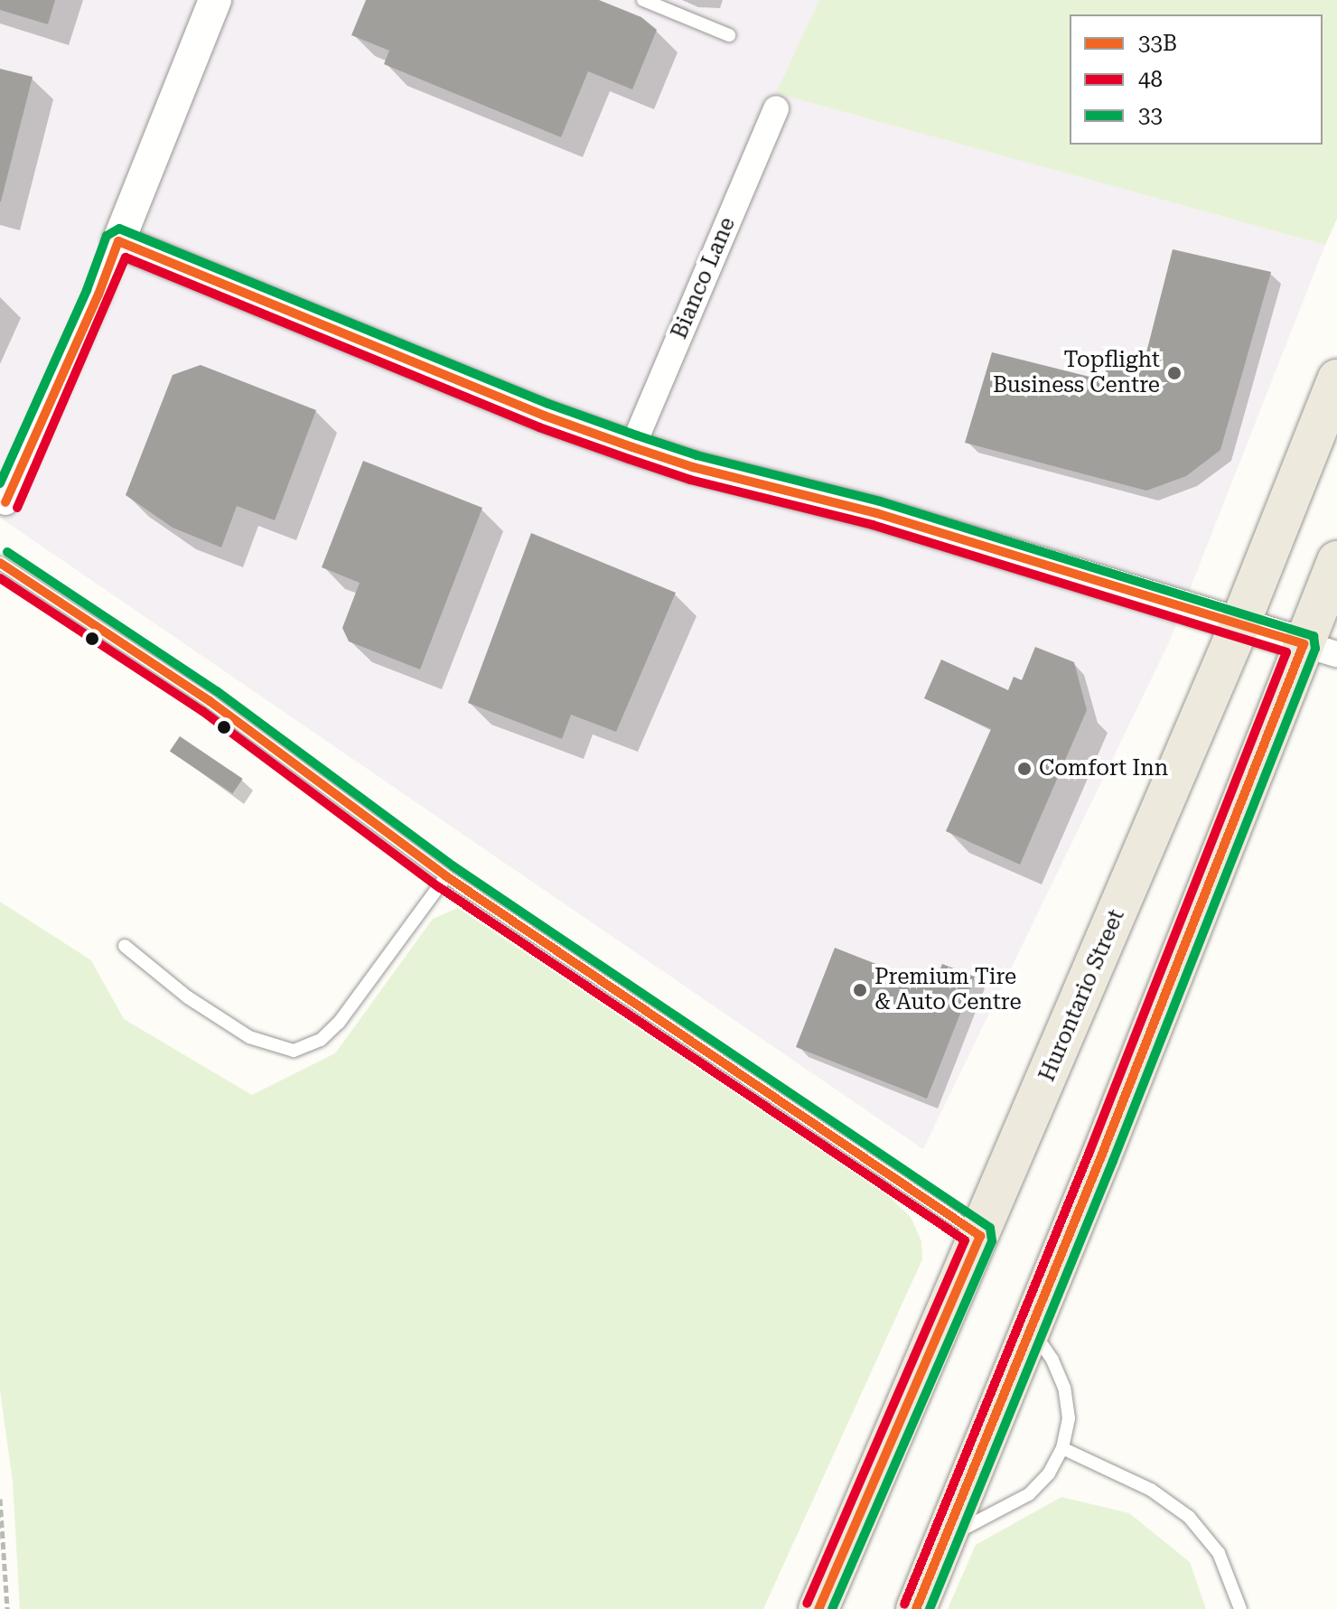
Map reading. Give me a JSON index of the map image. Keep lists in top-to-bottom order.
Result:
{
  "streets": {
    "main road": ["Hurontario Street"],
    "street": ["Bianco Lane"]
  },
  "places": ["Topflight Business Centre", "Comfort Inn", "Premium Tire & Auto Centre"],
  "lines": ["transit line 33", "transit line 33B", "transit line 48"],
  "legend": ["33B", "48", "33"]
}
